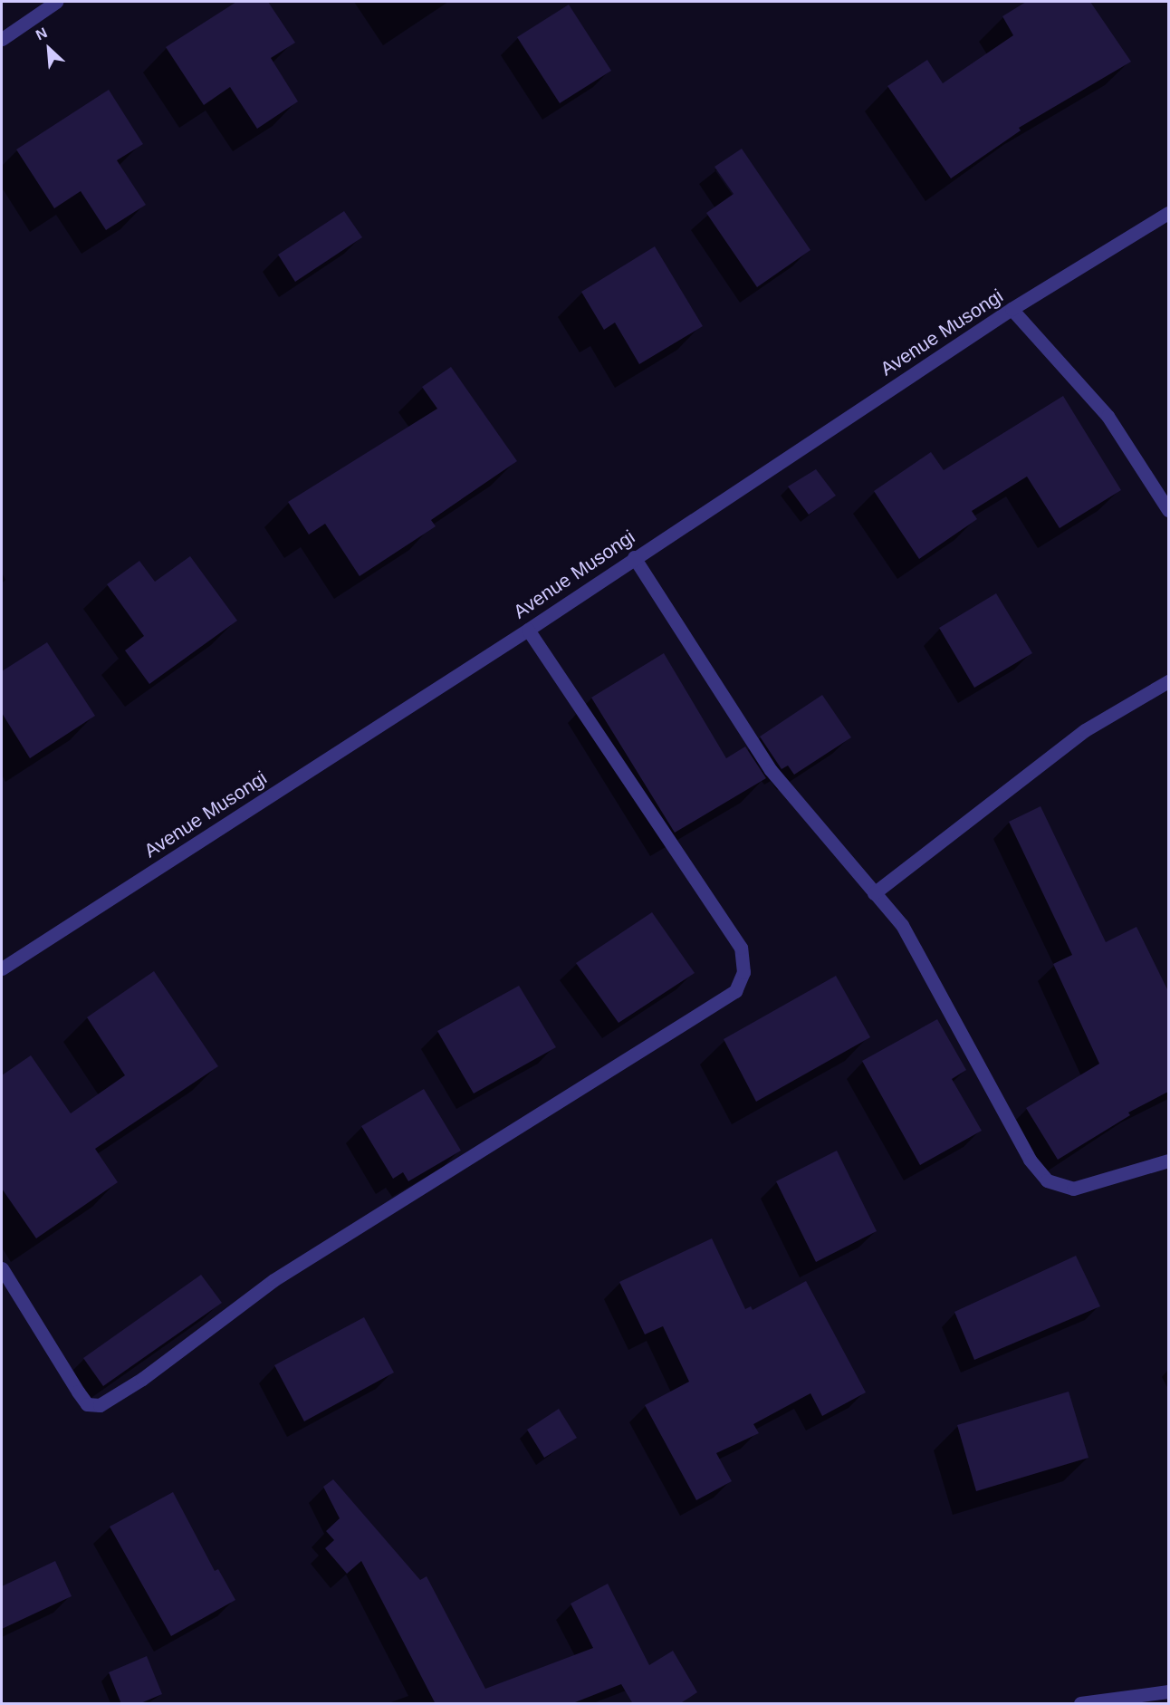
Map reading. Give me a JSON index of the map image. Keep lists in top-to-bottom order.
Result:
{
  "streets": {
    "street": ["Avenue Musongi"]
  },
  "north": "top left"
}
